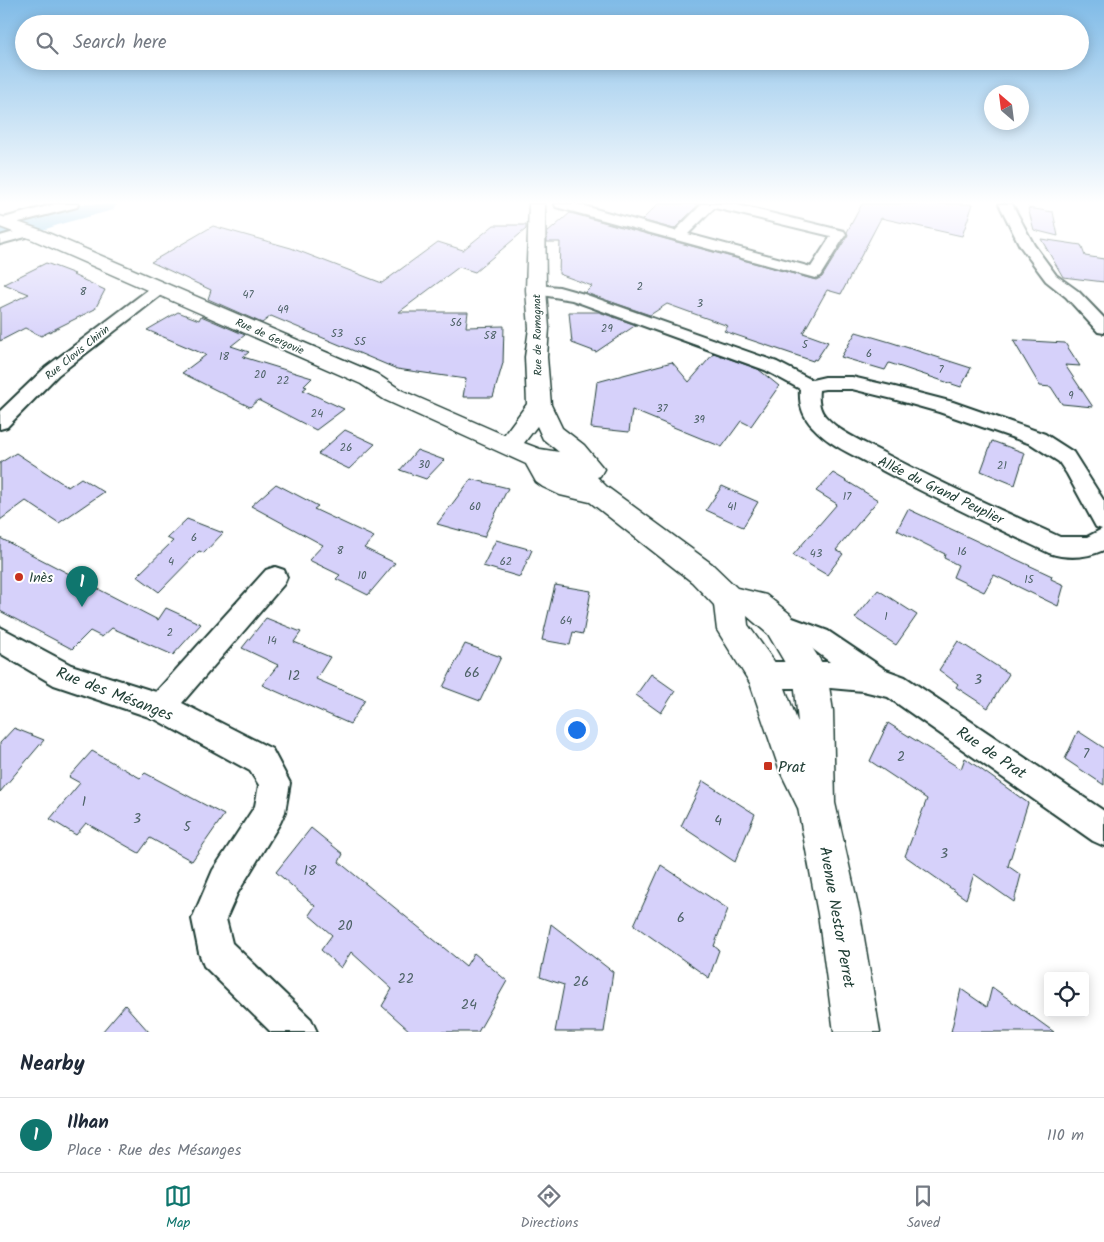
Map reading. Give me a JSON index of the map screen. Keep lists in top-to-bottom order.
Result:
{
  "streets": {
    "main road": ["Rue de Romagnat", "Rue de Gergovie", "Avenue Nestor Perret"],
    "street": [
      "Rue Clovis Chirin",
      "Allée du Grand Peuplier",
      "Rue des Mésanges",
      "Rue de Prat"
    ]
  },
  "crossings": [
    ["Rue de Gergovie", "Rue Clovis Chirin"],
    ["Rue de Prat", "Avenue Nestor Perret"]
  ],
  "places": {
    "other": ["Inès"],
    "transit": ["Prat"]
  },
  "house_numbers": [
    "2",
    "8",
    "47",
    "3",
    "49",
    "56",
    "29",
    "53",
    "58",
    "55",
    "5",
    "6",
    "18",
    "7",
    "20",
    "22",
    "9",
    "37",
    "24",
    "39",
    "26",
    "30",
    "21",
    "17",
    "60",
    "41",
    "6",
    "8",
    "16",
    "43",
    "4",
    "62",
    "10",
    "15",
    "1",
    "64",
    "2",
    "14",
    "66",
    "12",
    "3",
    "7",
    "2",
    "1",
    "3",
    "4",
    "5",
    "3",
    "18",
    "6",
    "20",
    "22",
    "26",
    "24"
  ],
  "north": "top left",
  "page": {
    "search": "Search here",
    "pins": "1",
    "heading": "Nearby",
    "list": [
      {
        "mark": "1",
        "name": "Ilhan",
        "note": "Place · Rue des Mésanges",
        "value": "110 m"
      }
    ],
    "nav": ["Map", "Directions", "Saved"]
  }
}
